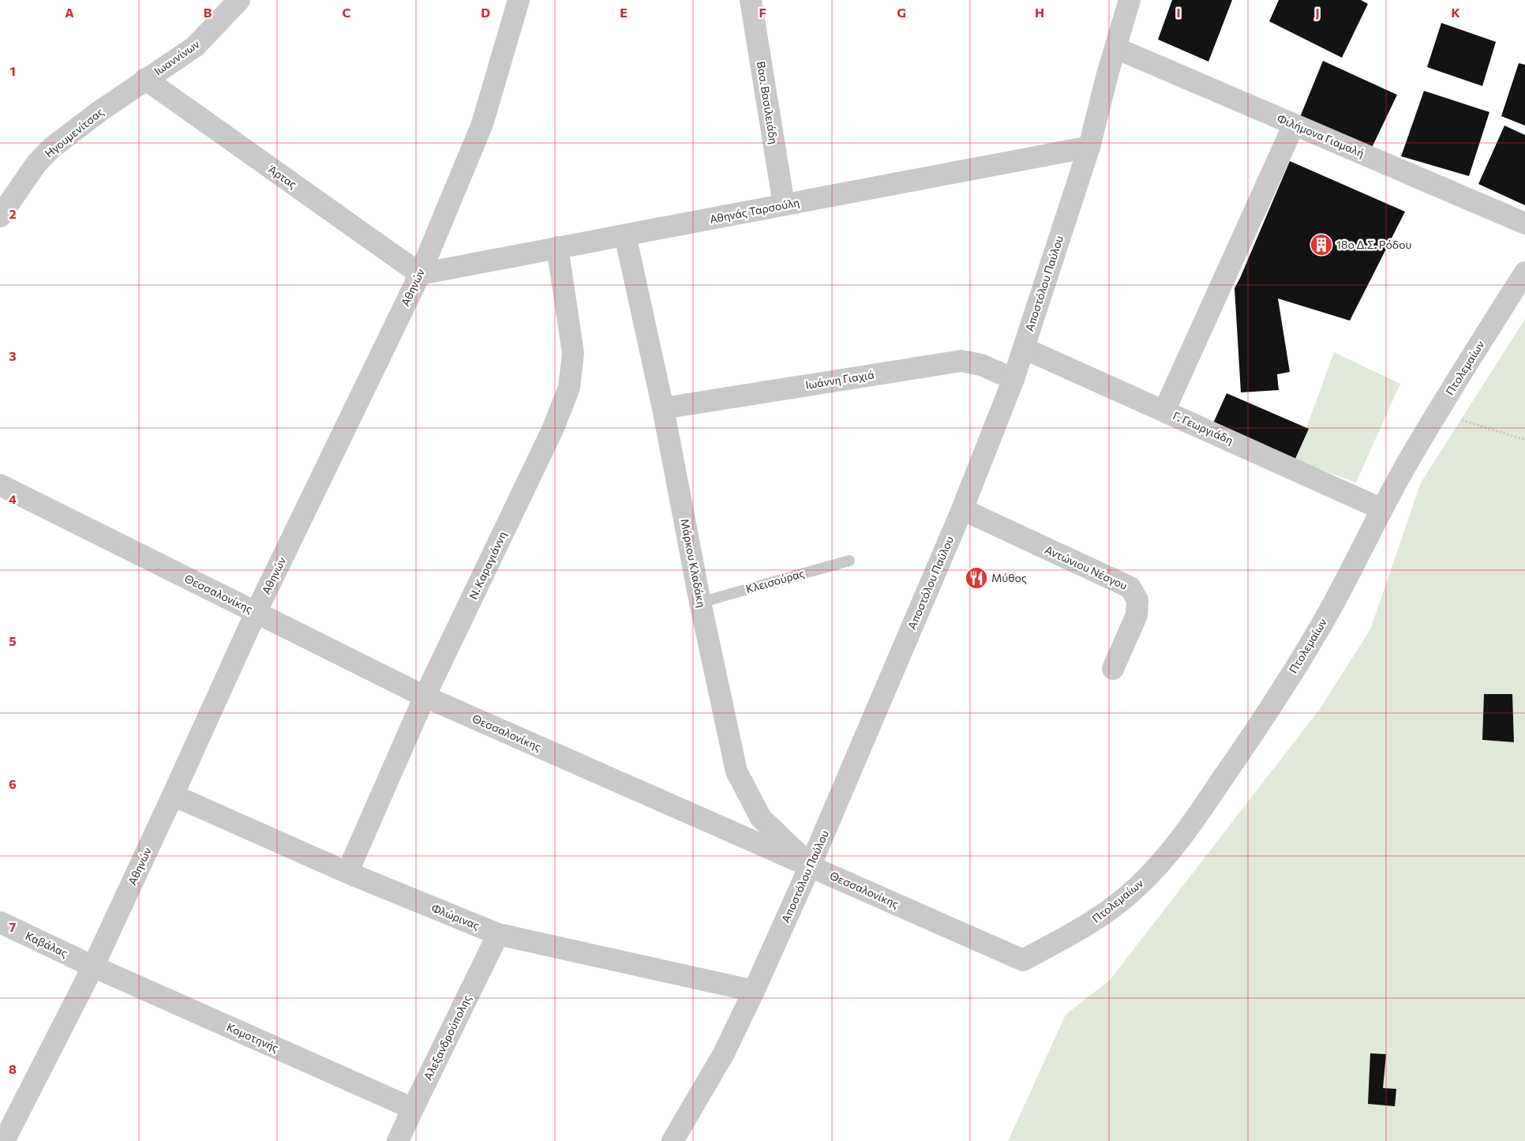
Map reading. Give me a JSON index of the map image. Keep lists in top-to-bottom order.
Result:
{
  "streets": {
    "street": [
      "Ιωαννίνων",
      "Βασ. Βασιλειάδη",
      "Ηγουμενίτσας",
      "Φιλήμονα Γιαμαλή",
      "Άρτας",
      "Αθηνάς Ταρσούλη",
      "Αποστόλου Παύλου",
      "Αθηνών",
      "Πτολεμαίων",
      "Ιωάννη Γιαχιά",
      "Γ. Γεωργιάδη",
      "Μάρκου Κλαδάκη",
      "Ν. Καραγιάννη",
      "Αντώνιου Νέσγου",
      "Θεσσαλονίκης",
      "Φλώρινας",
      "Καβάλας",
      "Κομοτηνής",
      "Αλεξανδρούπολης"
    ],
    "lane": ["Κλεισούρας"]
  },
  "crossings": [
    ["Ιωαννίνων", "Ηγουμενίτσας"],
    ["Ιωαννίνων", "Άρτας"],
    ["Βασ. Βασιλειάδη", "Αθηνάς Ταρσούλη"],
    ["Ηγουμενίτσας", "Άρτας"],
    ["Φιλήμονα Γιαμαλή", "Αποστόλου Παύλου"],
    ["Άρτας", "Αθηνάς Ταρσούλη"],
    ["Άρτας", "Αθηνών"],
    ["Αθηνάς Ταρσούλη", "Αποστόλου Παύλου"],
    ["Αθηνάς Ταρσούλη", "Αθηνών"],
    ["Αθηνάς Ταρσούλη", "Μάρκου Κλαδάκη"],
    ["Αθηνάς Ταρσούλη", "Ν. Καραγιάννη"],
    ["Αποστόλου Παύλου", "Ιωάννη Γιαχιά"],
    ["Αποστόλου Παύλου", "Γ. Γεωργιάδη"],
    ["Αποστόλου Παύλου", "Μάρκου Κλαδάκη"],
    ["Αποστόλου Παύλου", "Αντώνιου Νέσγου"],
    ["Αποστόλου Παύλου", "Θεσσαλονίκης"],
    ["Αποστόλου Παύλου", "Φλώρινας"],
    ["Αθηνών", "Θεσσαλονίκης"],
    ["Αθηνών", "Φλώρινας"],
    ["Αθηνών", "Καβάλας"],
    ["Αθηνών", "Κομοτηνής"],
    ["Πτολεμαίων", "Γ. Γεωργιάδη"],
    ["Πτολεμαίων", "Θεσσαλονίκης"],
    ["Ιωάννη Γιαχιά", "Μάρκου Κλαδάκη"],
    ["Μάρκου Κλαδάκη", "Κλεισούρας"],
    ["Μάρκου Κλαδάκη", "Θεσσαλονίκης"],
    ["Ν. Καραγιάννη", "Θεσσαλονίκης"],
    ["Ν. Καραγιάννη", "Φλώρινας"],
    ["Φλώρινας", "Αλεξανδρούπολης"],
    ["Καβάλας", "Κομοτηνής"],
    ["Κομοτηνής", "Αλεξανδρούπολης"]
  ],
  "places": {
    "building": ["18ο Δ.Σ. Ρόδου"],
    "restaurant": ["Μύθος"]
  },
  "grid": {
    "columns": [
      "A",
      "B",
      "C",
      "D",
      "E",
      "F",
      "G",
      "H",
      "I",
      "J",
      "K"
    ],
    "rows": [
      "1",
      "2",
      "3",
      "4",
      "5",
      "6",
      "7",
      "8"
    ]
  }
}
